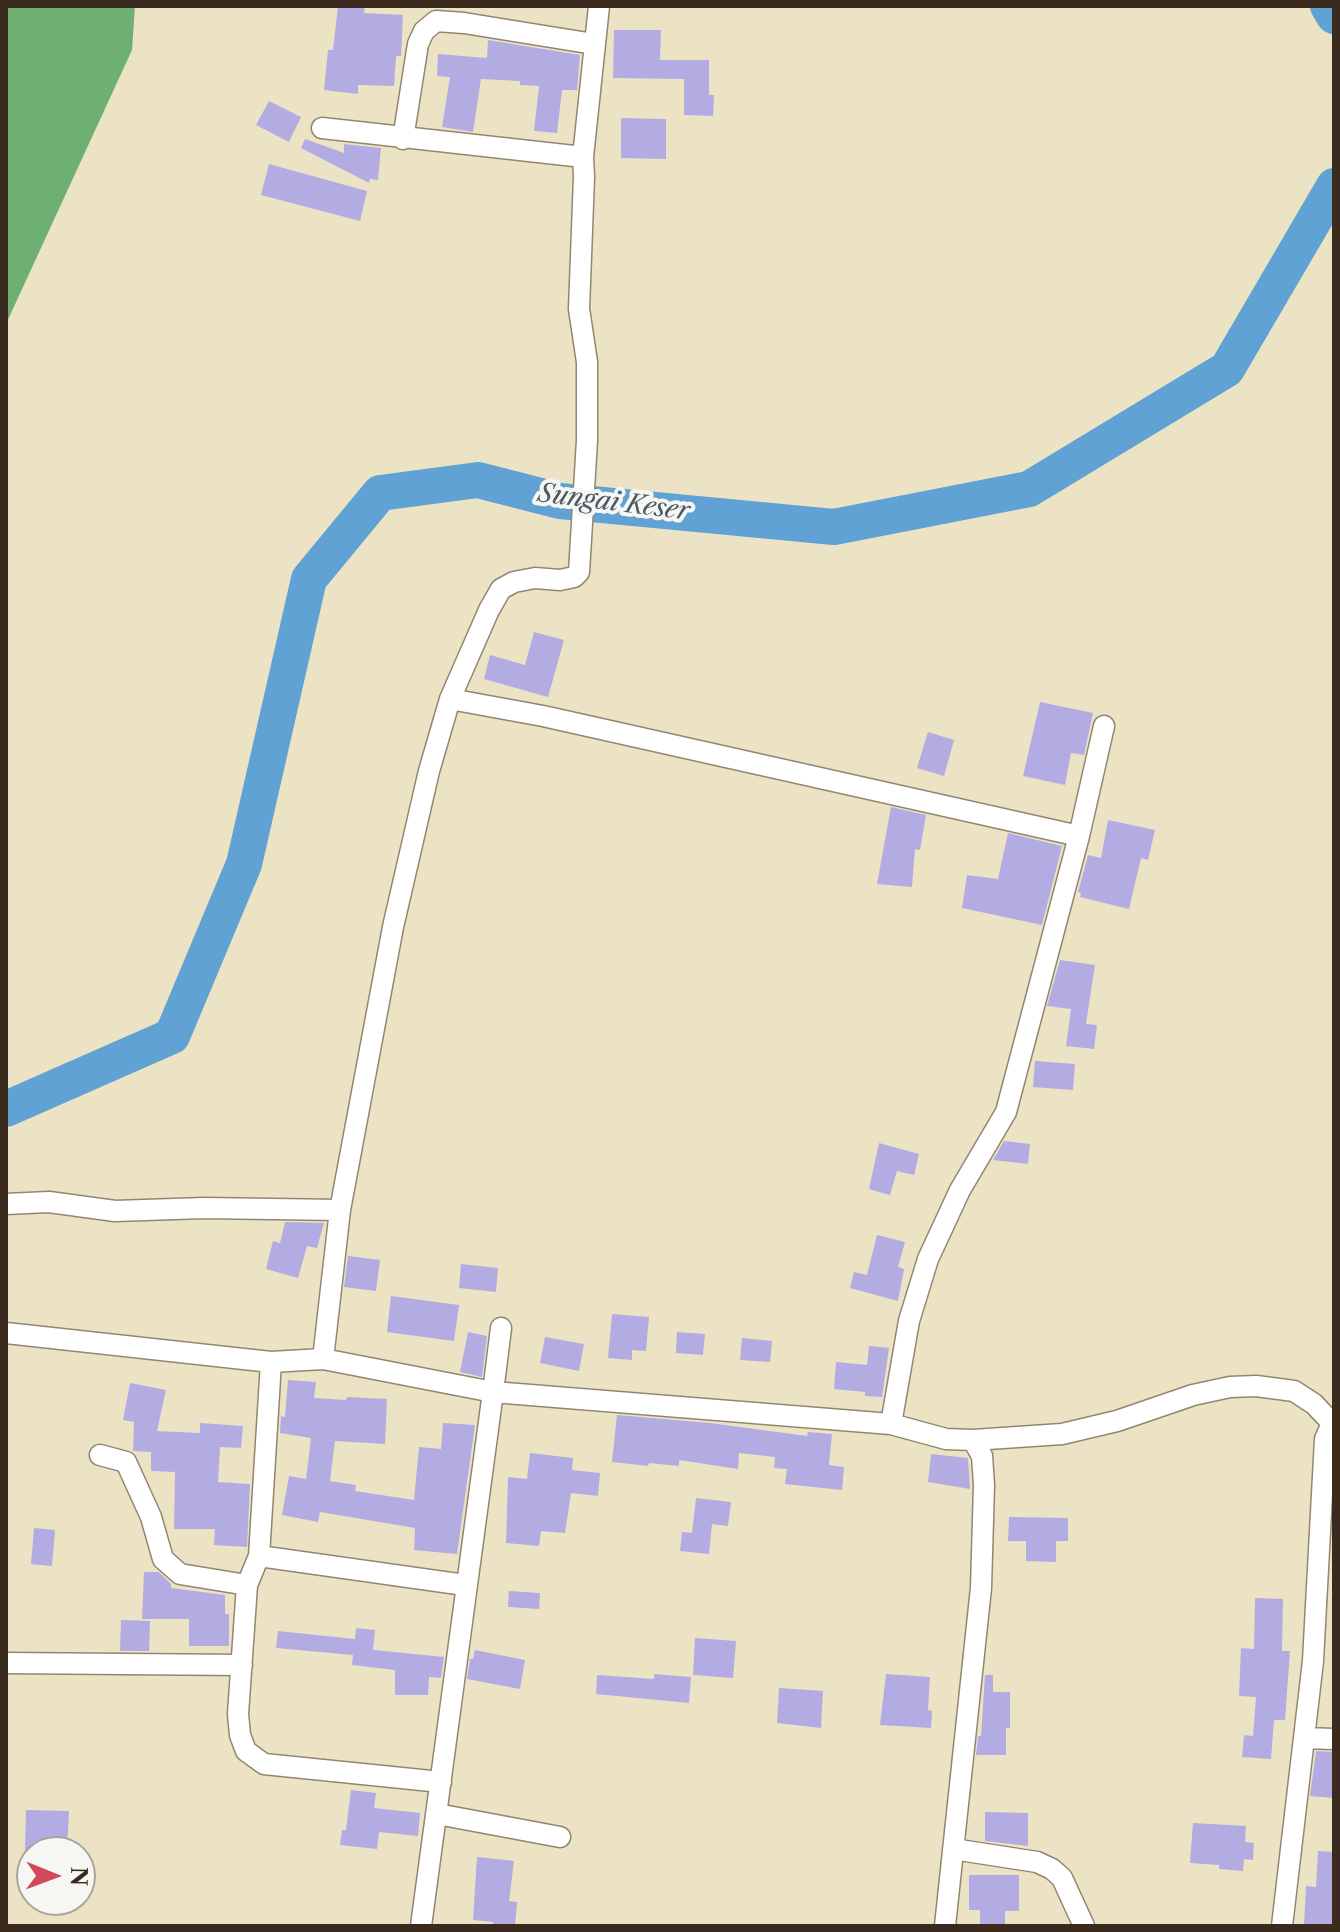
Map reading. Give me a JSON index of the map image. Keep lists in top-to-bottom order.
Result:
{
  "water": ["Sungai Keser"],
  "north": "right"
}
